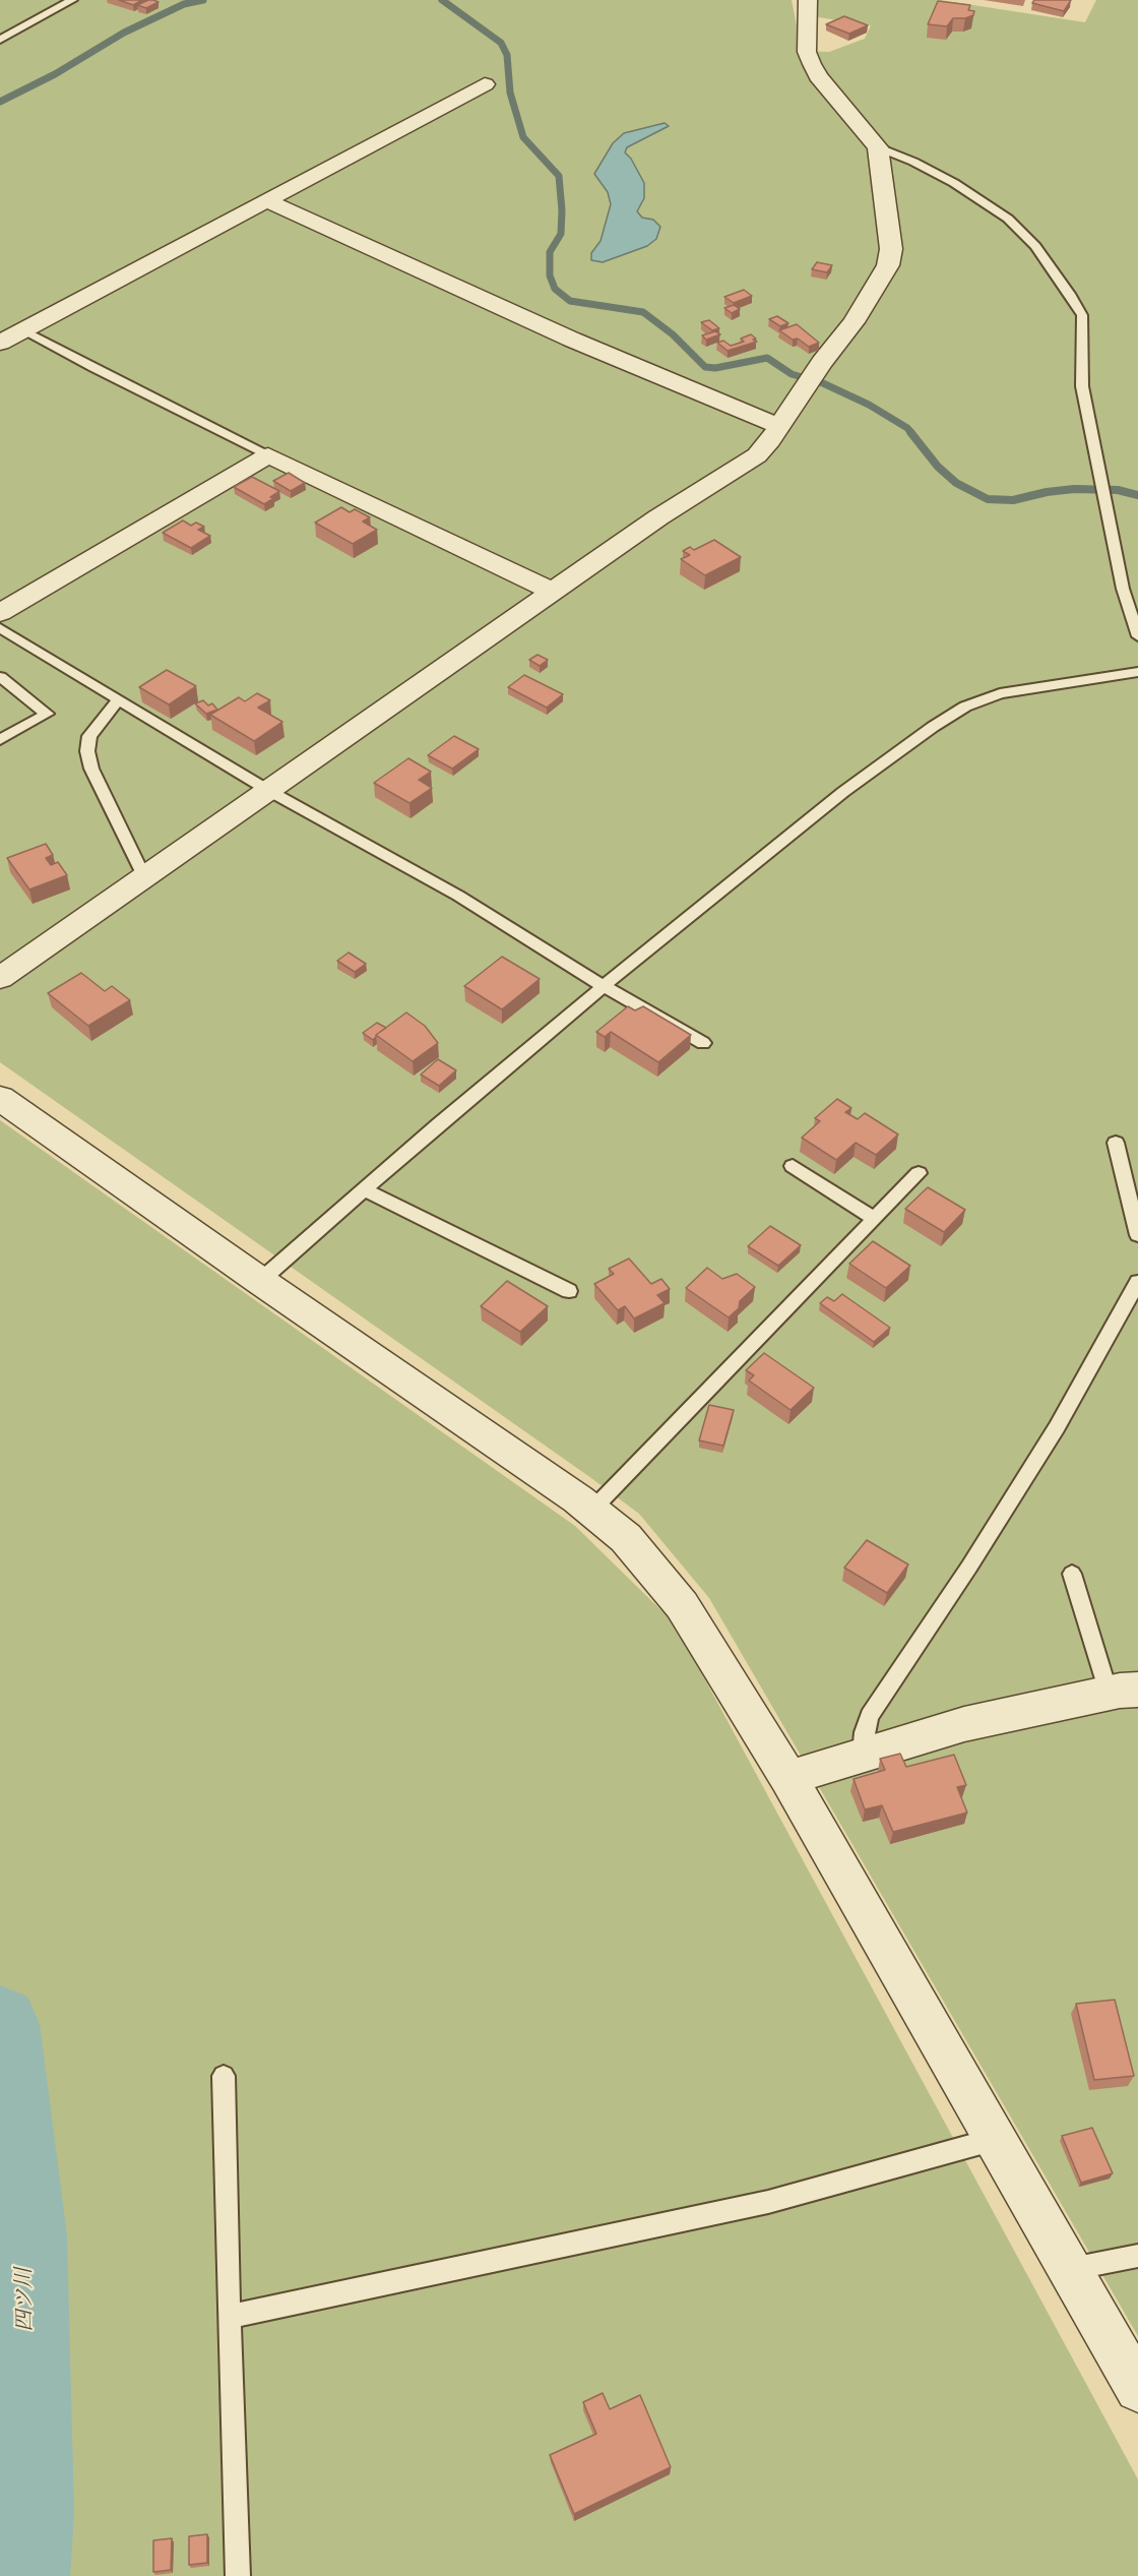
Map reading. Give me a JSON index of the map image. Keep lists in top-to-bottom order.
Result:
{
  "water": ["四ツ川"]
}
